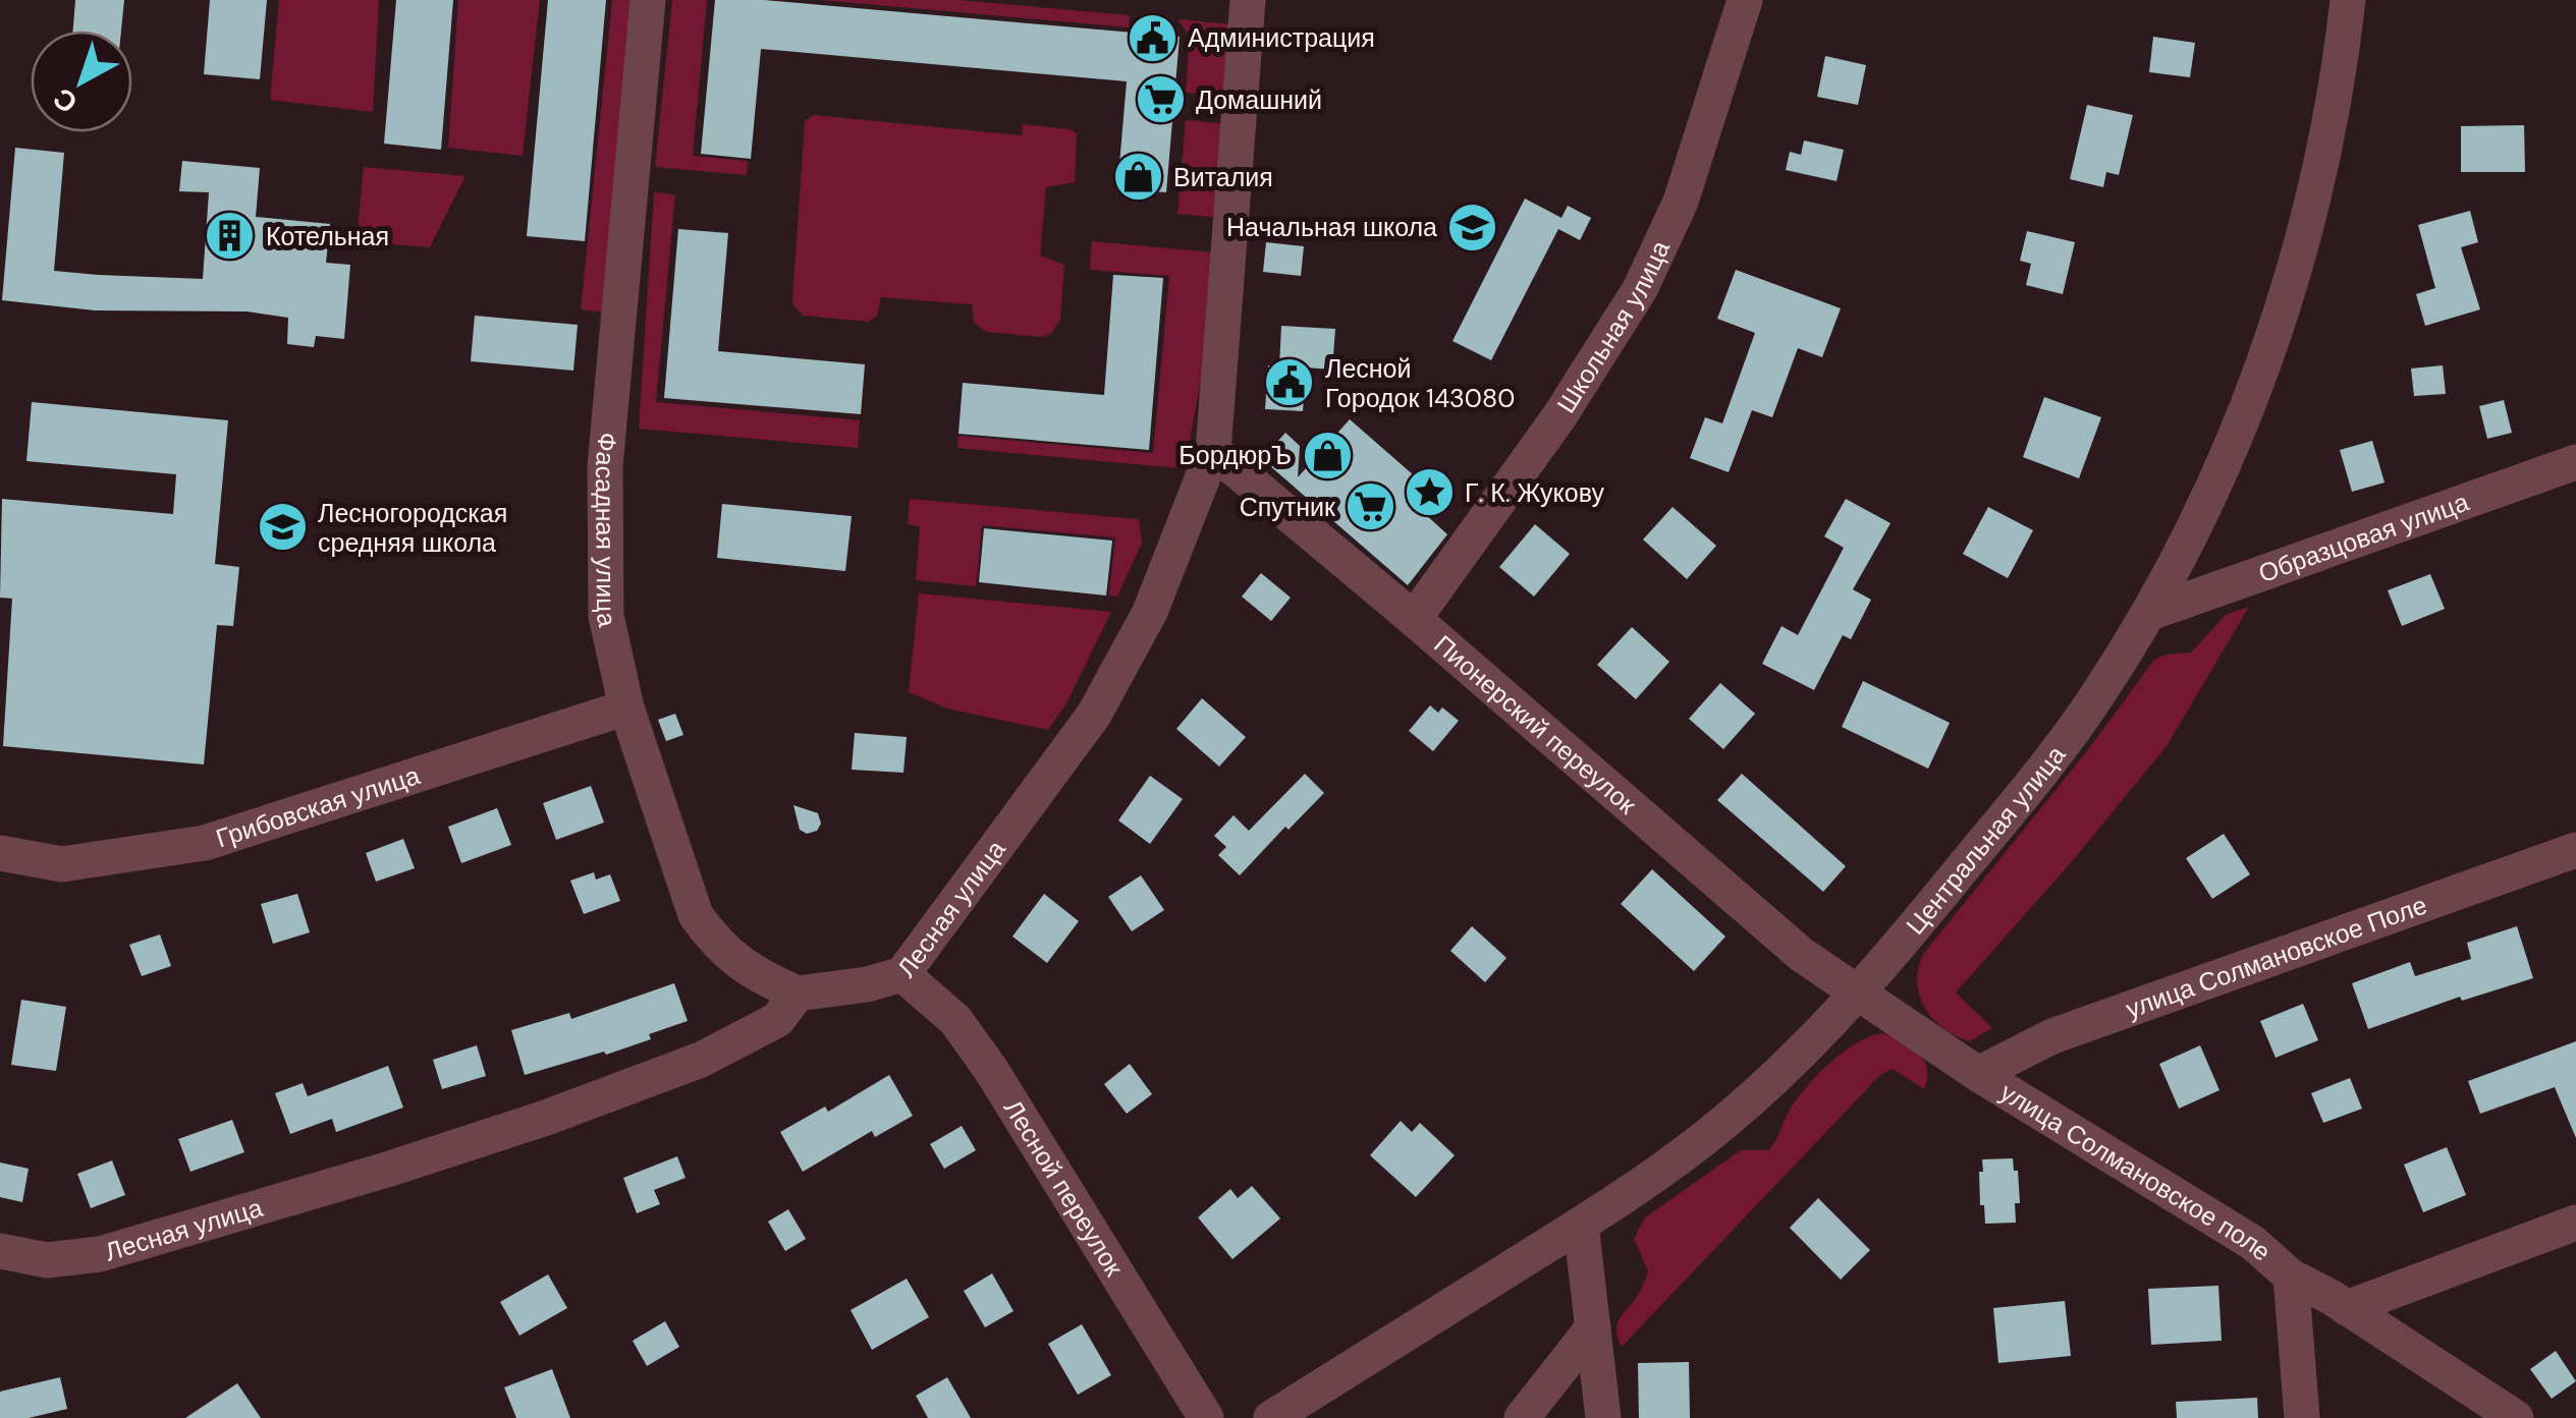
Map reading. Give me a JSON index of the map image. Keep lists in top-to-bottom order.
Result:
{
  "streets": {
    "street": [
      "Школьная улица",
      "Фасадная улица",
      "Образцовая улица",
      "Пионерский переулок",
      "Грибовская улица",
      "Центральная улица",
      "Лесная улица",
      "улица Солмановское Поле",
      "улица Солмановское поле",
      "Лесной переулок"
    ]
  },
  "crossings": [
    ["Школьная улица", "Пионерский переулок"],
    ["Фасадная улица", "Грибовская улица"],
    ["Фасадная улица", "Лесная улица"],
    ["Образцовая улица", "Центральная улица"],
    ["Пионерский переулок", "Центральная улица"],
    ["Пионерский переулок", "Лесная улица"],
    ["Пионерский переулок", "улица Солмановское поле"],
    ["Центральная улица", "улица Солмановское поле"],
    ["Лесная улица", "Лесной переулок"],
    ["улица Солмановское Поле", "улица Солмановское поле"]
  ],
  "places": {
    "public building": ["Администрация", "Лесной Городок 143080"],
    "supermarket": ["Домашний", "Спутник"],
    "shop": ["Виталия", "БордюрЪ"],
    "school or university": ["Начальная школа", "Лесногородская средняя школа"],
    "building": ["Котельная"],
    "place": ["Г. К. Жукову"]
  },
  "north": "bottom left"
}
